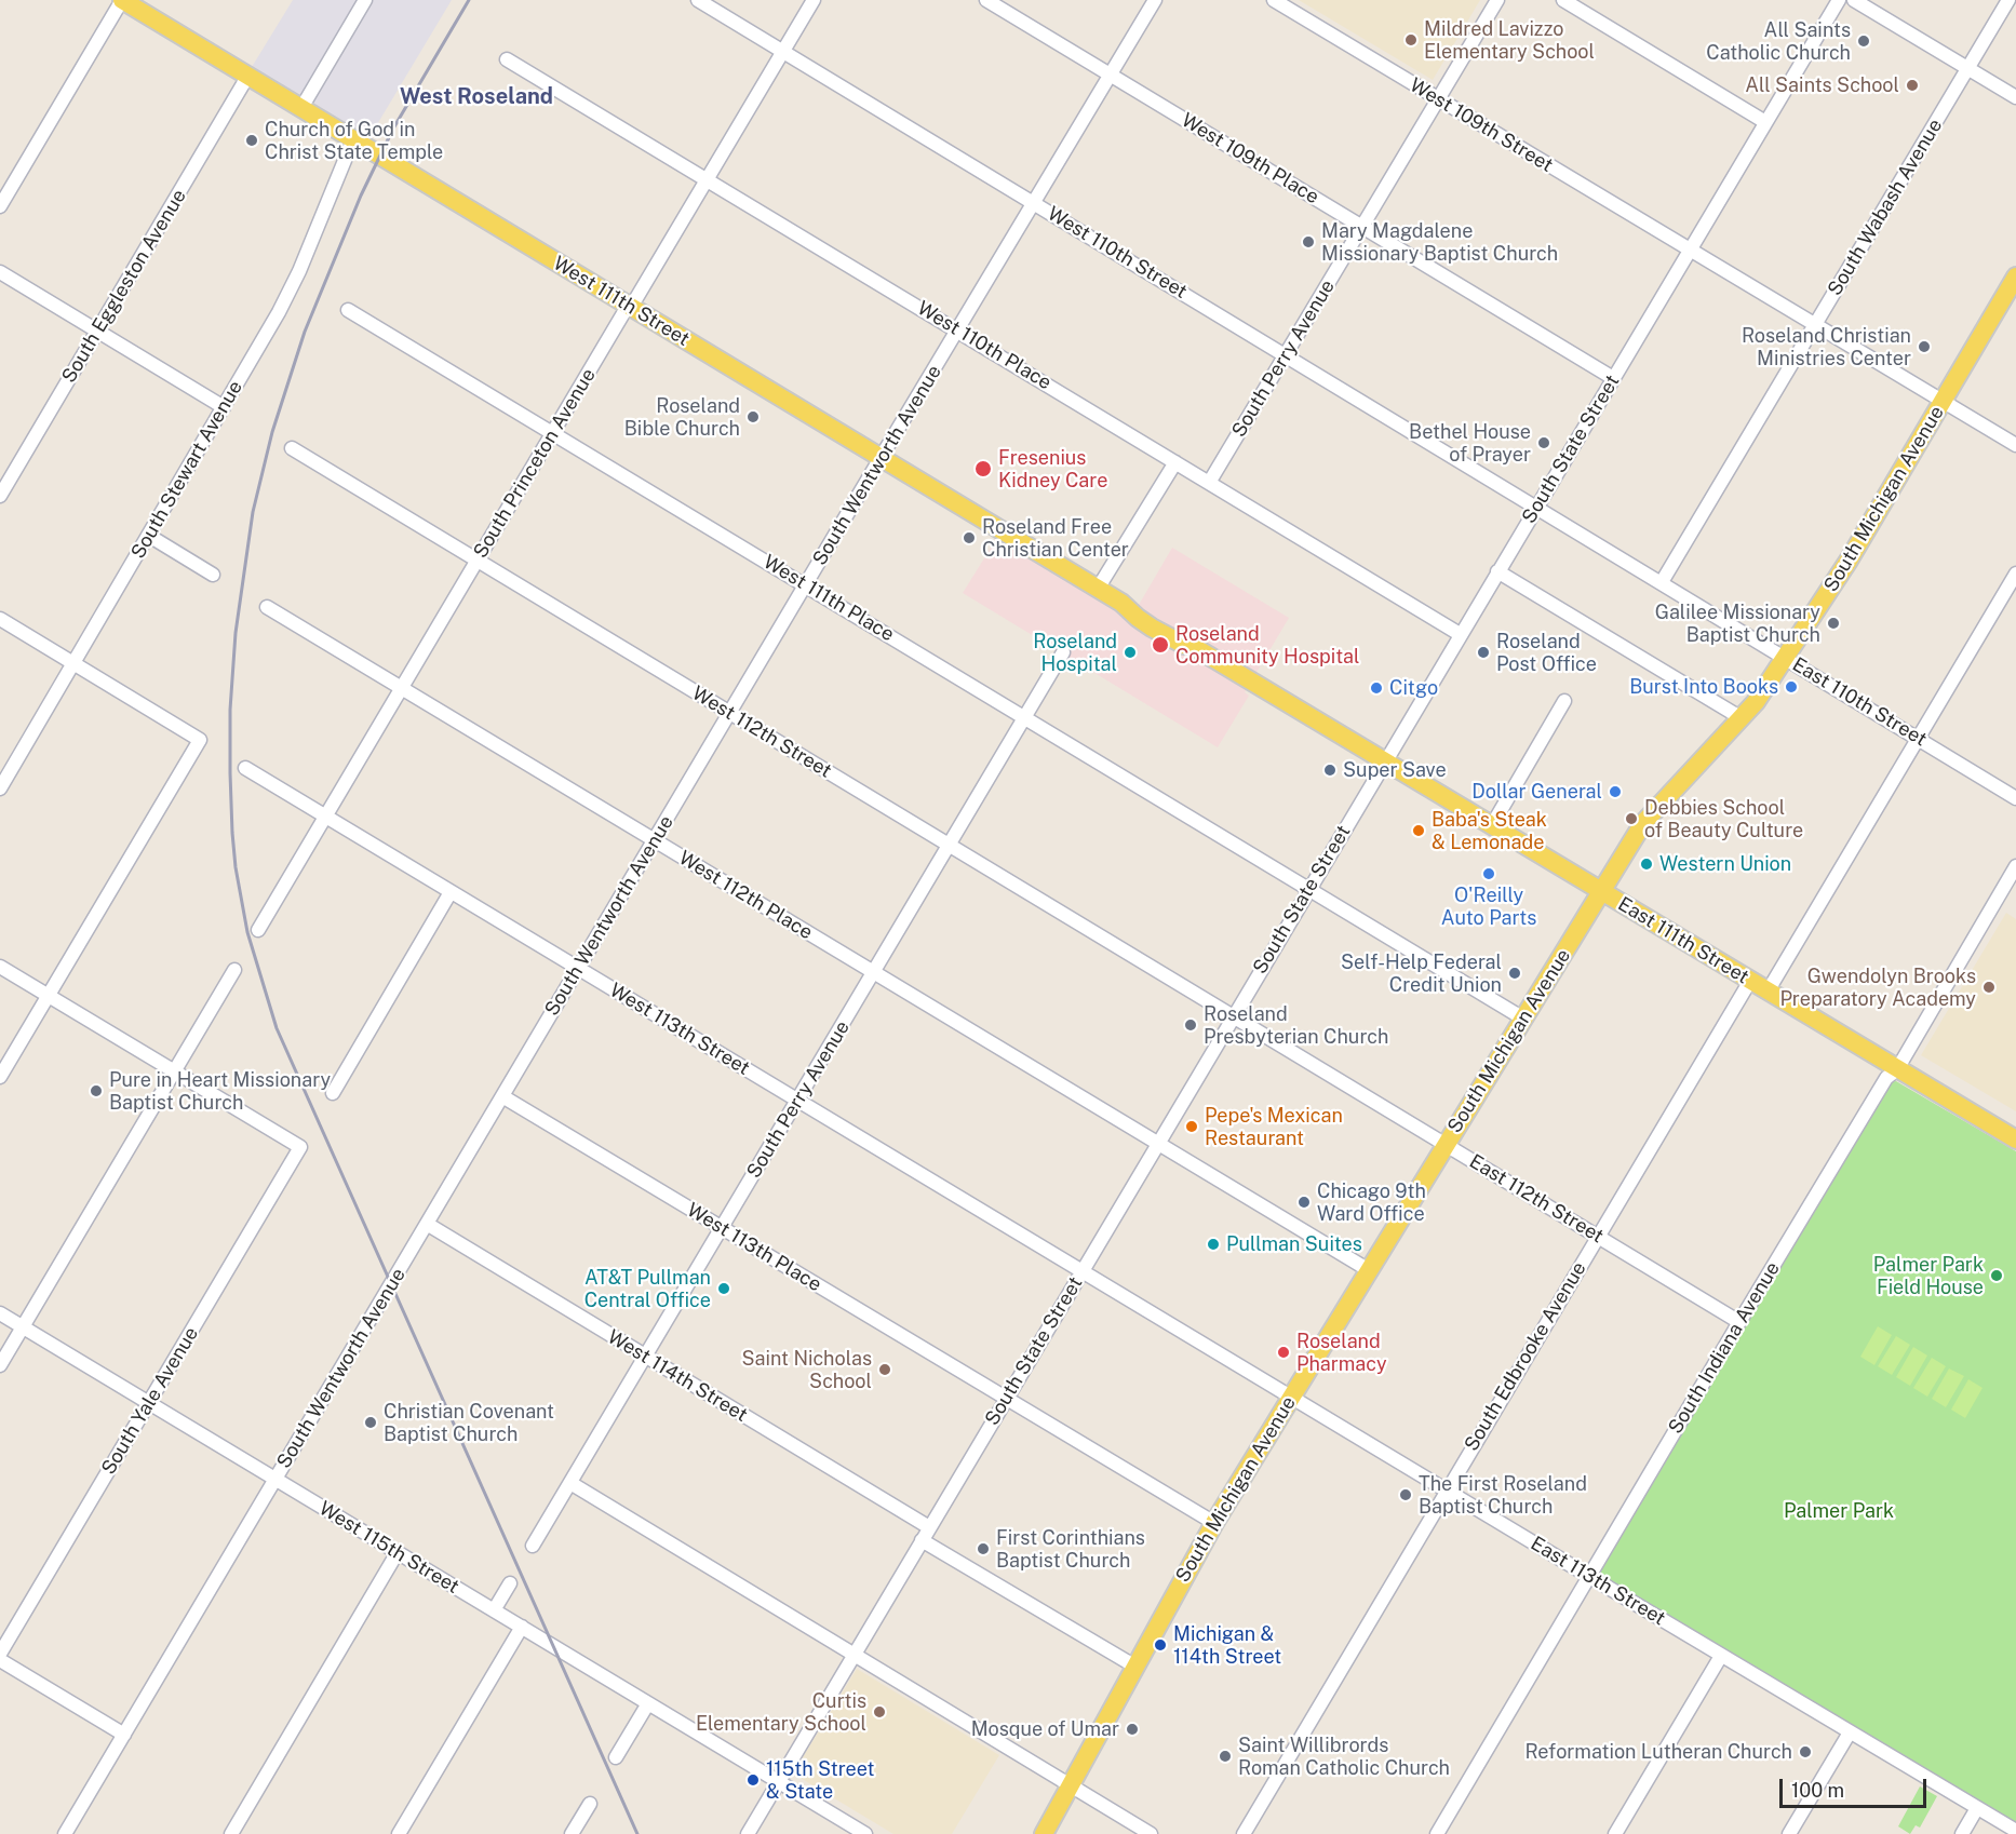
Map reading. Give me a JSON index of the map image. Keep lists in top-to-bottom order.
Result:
{
  "streets": {
    "main road": ["West 111th Street", "South Michigan Avenue", "East 111th Street"],
    "street": [
      "West 109th Street",
      "West 109th Place",
      "South Wabash Avenue",
      "West 110th Street",
      "South Eggleston Avenue",
      "West 110th Place",
      "South Perry Avenue",
      "South State Street",
      "South Princeton Avenue",
      "South Wentworth Avenue",
      "South Stewart Avenue",
      "West 111th Place",
      "East 110th Street",
      "West 112th Street",
      "West 112th Place",
      "West 113th Street",
      "East 112th Street",
      "West 113th Place",
      "South Indiana Avenue",
      "South Edbrooke Avenue",
      "West 114th Street",
      "South Yale Avenue",
      "West 115th Street",
      "East 113th Street"
    ]
  },
  "crossings": [
    ["West 109th Street", "South Wabash Avenue"],
    ["West 109th Street", "South Perry Avenue"],
    ["West 109th Street", "South State Street"],
    ["West 109th Street", "South Michigan Avenue"],
    ["West 109th Place", "South Perry Avenue"],
    ["West 109th Place", "South State Street"],
    ["West 109th Place", "South Wentworth Avenue"],
    ["South Wabash Avenue", "East 110th Street"],
    ["West 110th Street", "South Perry Avenue"],
    ["West 110th Street", "South State Street"],
    ["West 110th Street", "South Princeton Avenue"],
    ["West 110th Street", "South Wentworth Avenue"],
    ["West 110th Street", "East 110th Street"],
    ["South Eggleston Avenue", "West 111th Street"],
    ["West 111th Street", "South State Street"],
    ["West 111th Street", "South Princeton Avenue"],
    ["West 111th Street", "South Wentworth Avenue"],
    ["West 111th Street", "South Stewart Avenue"],
    ["West 111th Street", "East 111th Street"],
    ["West 110th Place", "South Perry Avenue"],
    ["West 110th Place", "South State Street"],
    ["West 110th Place", "South Princeton Avenue"],
    ["West 110th Place", "South Wentworth Avenue"],
    ["South Perry Avenue", "West 111th Place"],
    ["South Perry Avenue", "West 112th Street"],
    ["South Perry Avenue", "West 112th Place"],
    ["South Perry Avenue", "West 113th Street"],
    ["South Perry Avenue", "West 113th Place"],
    ["South Perry Avenue", "West 114th Street"],
    ["South State Street", "West 111th Place"],
    ["South State Street", "East 110th Street"],
    ["South State Street", "West 112th Street"],
    ["South State Street", "West 112th Place"],
    ["South State Street", "East 111th Street"],
    ["South State Street", "West 113th Street"],
    ["South State Street", "East 112th Street"],
    ["South State Street", "West 113th Place"],
    ["South State Street", "West 114th Street"],
    ["South State Street", "West 115th Street"],
    ["South State Street", "East 113th Street"],
    ["South Princeton Avenue", "West 111th Place"],
    ["South Princeton Avenue", "West 112th Street"],
    ["South Princeton Avenue", "West 112th Place"],
    ["South Princeton Avenue", "West 113th Street"],
    ["South Wentworth Avenue", "West 111th Place"],
    ["South Wentworth Avenue", "West 112th Street"],
    ["South Wentworth Avenue", "West 112th Place"],
    ["South Wentworth Avenue", "West 113th Street"],
    ["South Wentworth Avenue", "West 113th Place"],
    ["South Wentworth Avenue", "West 114th Street"],
    ["South Wentworth Avenue", "West 115th Street"],
    ["South Michigan Avenue", "West 111th Place"],
    ["South Michigan Avenue", "East 110th Street"],
    ["South Michigan Avenue", "West 112th Place"],
    ["South Michigan Avenue", "East 111th Street"],
    ["South Michigan Avenue", "East 112th Street"],
    ["South Michigan Avenue", "West 113th Place"],
    ["South Michigan Avenue", "West 114th Street"],
    ["South Michigan Avenue", "East 113th Street"],
    ["West 112th Street", "East 112th Street"],
    ["East 111th Street", "South Indiana Avenue"],
    ["East 111th Street", "South Edbrooke Avenue"],
    ["West 113th Street", "East 113th Street"],
    ["East 112th Street", "South Indiana Avenue"],
    ["East 112th Street", "South Edbrooke Avenue"],
    ["South Indiana Avenue", "East 113th Street"],
    ["South Edbrooke Avenue", "East 113th Street"],
    ["South Yale Avenue", "West 115th Street"]
  ],
  "districts": ["West Roseland"],
  "parks": ["Palmer Park"],
  "places": [
    "Mildred Lavizzo Elementary School",
    "All Saints Catholic Church",
    "All Saints School",
    "Church of God in Christ State Temple",
    "Mary Magdalene Missionary Baptist Church",
    "Roseland Christian Ministries Center",
    "Roseland Bible Church",
    "Bethel House of Prayer",
    "Fresenius Kidney Care",
    "Roseland Free Christian Center",
    "Galilee Missionary Baptist Church",
    "Roseland Community Hospital",
    "Roseland Hospital",
    "Roseland Post Office",
    "Burst Into Books",
    "Citgo",
    "Super Save",
    "Dollar General",
    "Debbies School of Beauty Culture",
    "Baba's Steak & Lemonade",
    "Western Union",
    "O'Reilly Auto Parts",
    "Self-Help Federal Credit Union",
    "Gwendolyn Brooks Preparatory Academy",
    "Roseland Presbyterian Church",
    "Pure in Heart Missionary Baptist Church",
    "Pepe's Mexican Restaurant",
    "Chicago 9th Ward Office",
    "Pullman Suites",
    "Palmer Park Field House",
    "AT&T Pullman Central Office",
    "Roseland Pharmacy",
    "Saint Nicholas School",
    "Christian Covenant Baptist Church",
    "The First Roseland Baptist Church",
    "First Corinthians Baptist Church",
    "Michigan & 114th Street",
    "Curtis Elementary School",
    "Mosque of Umar",
    "Reformation Lutheran Church",
    "Saint Willibrords Roman Catholic Church",
    "115th Street & State"
  ],
  "scale_bar": "100 m"
}
